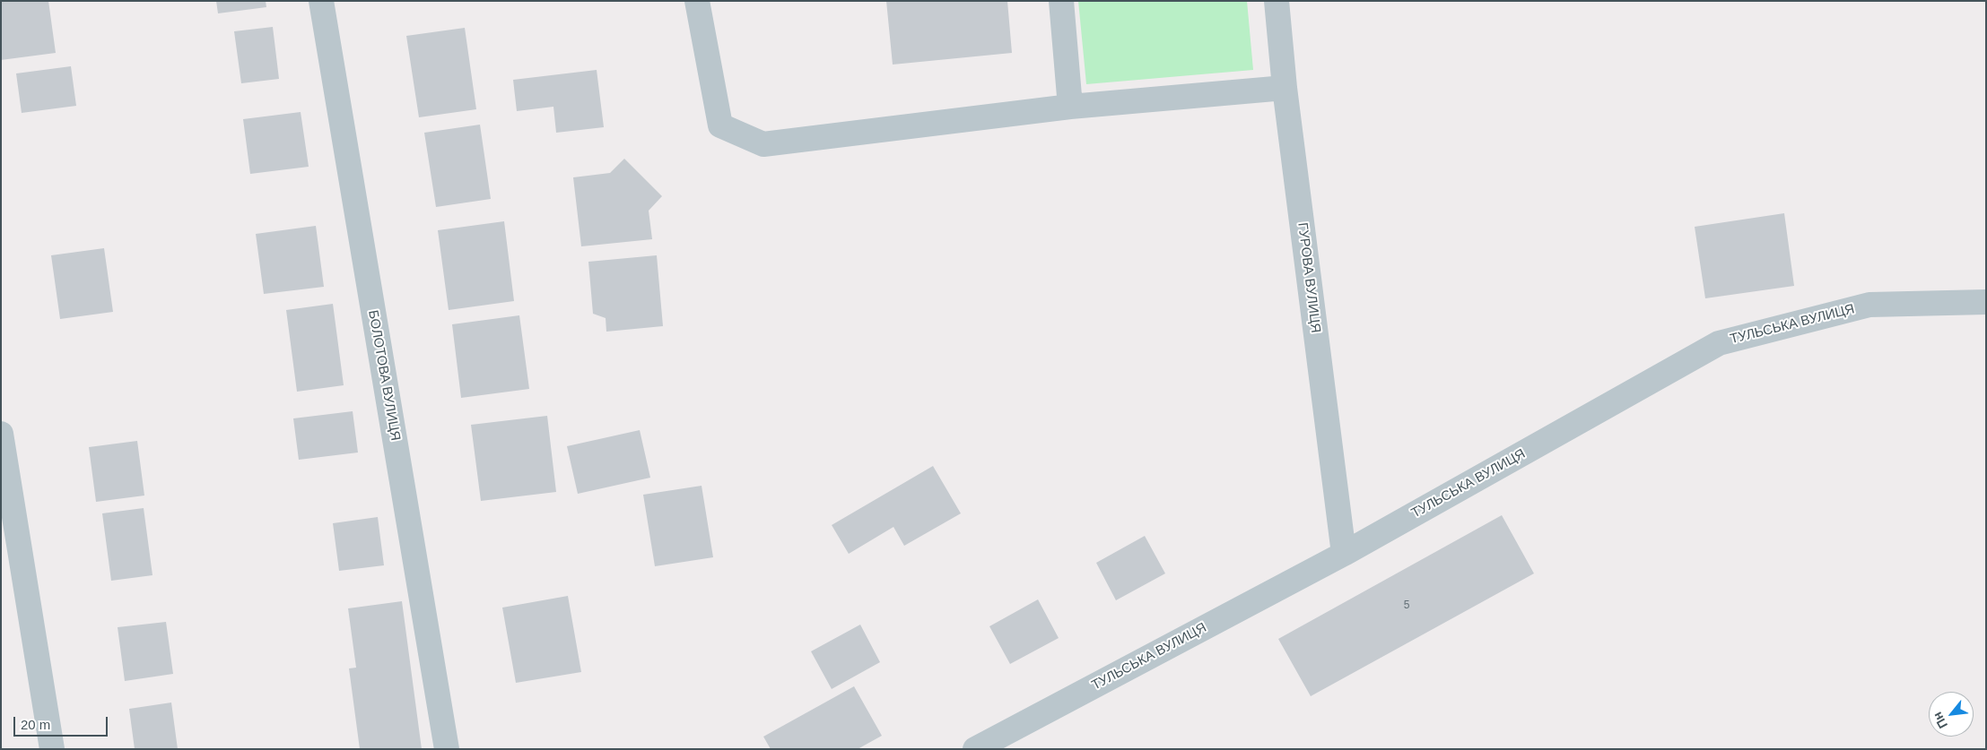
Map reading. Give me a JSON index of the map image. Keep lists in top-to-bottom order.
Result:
{
  "streets": {
    "street": ["ГУРОВА ВУЛИЦЯ", "ТУЛЬСЬКА ВУЛИЦЯ", "БОЛОТОВА ВУЛИЦЯ"]
  },
  "crossings": [
    ["ГУРОВА ВУЛИЦЯ", "ТУЛЬСЬКА ВУЛИЦЯ"]
  ],
  "house_numbers": ["5"],
  "scale_bar": "20 m",
  "north": "bottom left"
}
